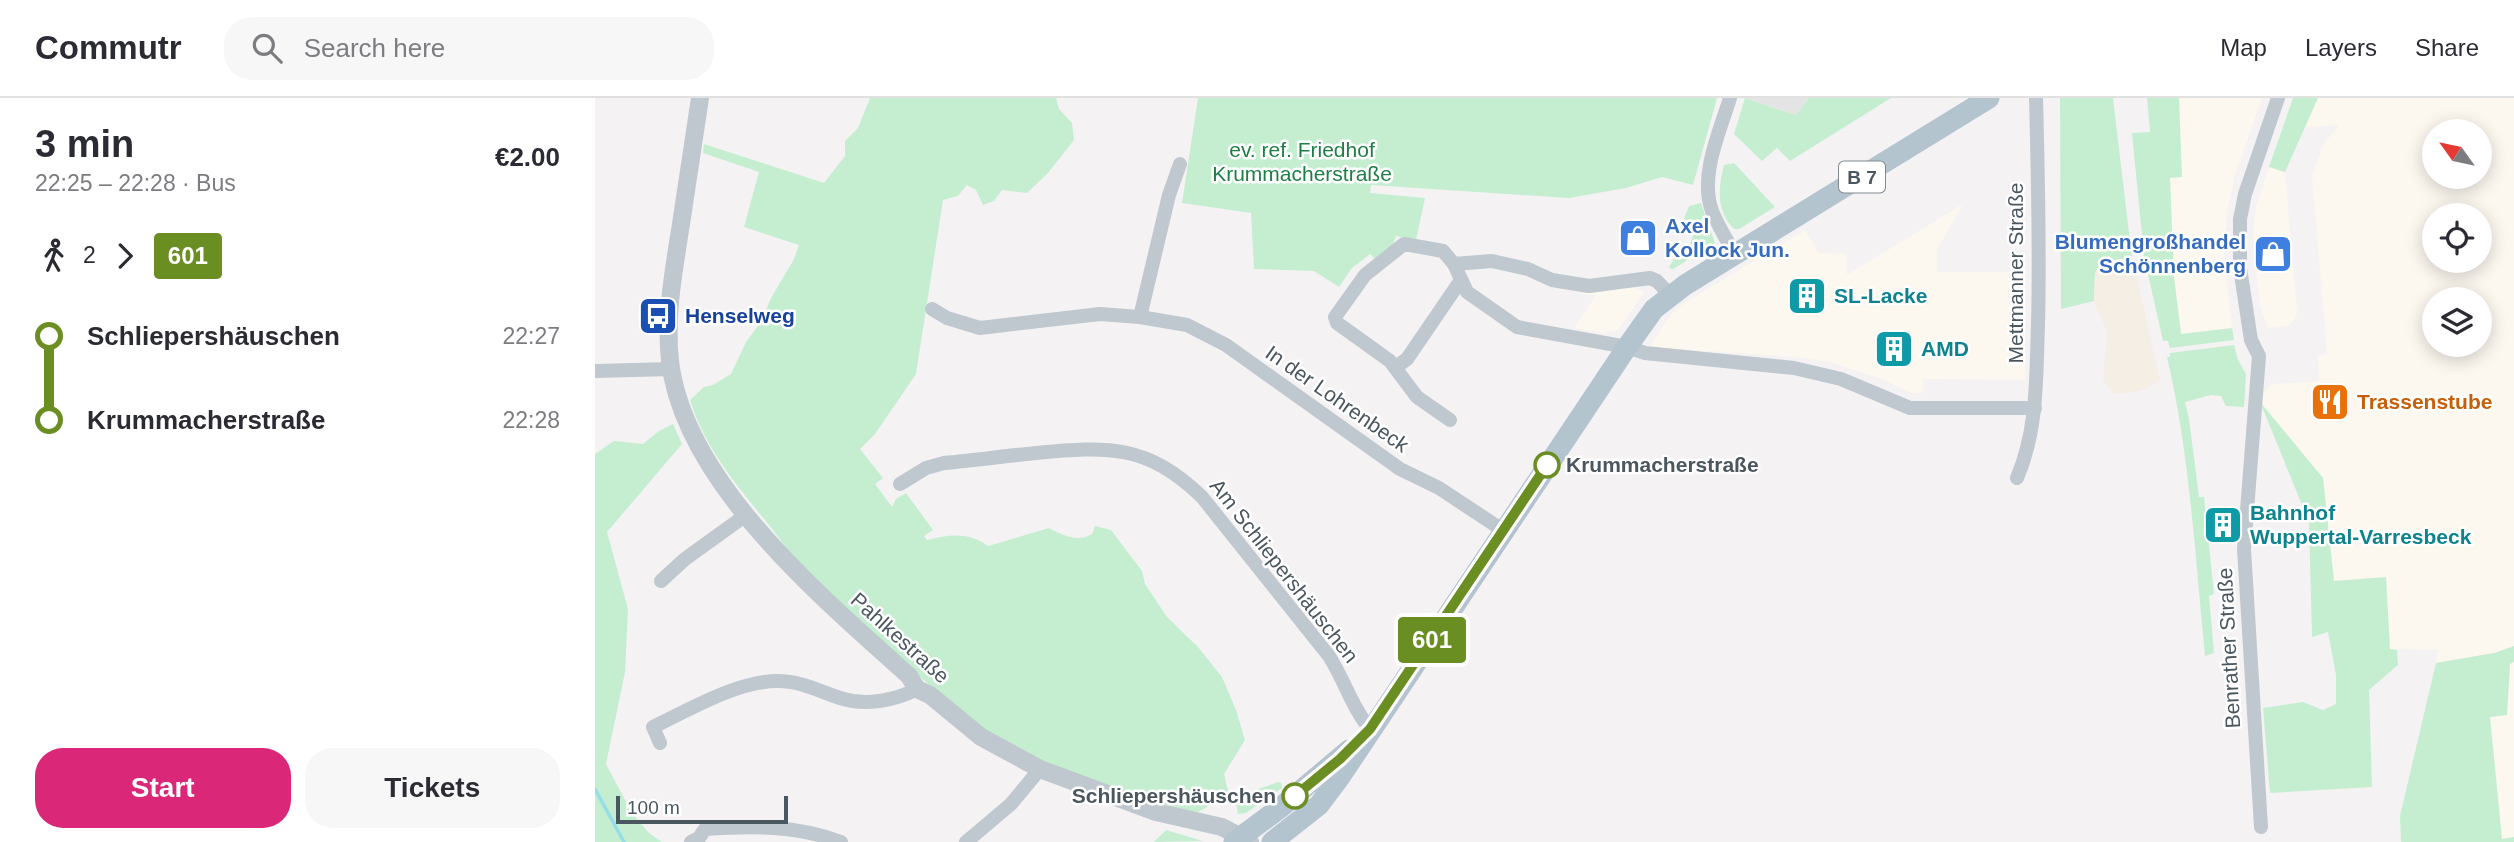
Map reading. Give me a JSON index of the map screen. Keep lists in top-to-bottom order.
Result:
{
  "streets": {
    "main road": ["B 7"],
    "street": [
      "Mettmanner Straße",
      "In der Lohrenbeck",
      "Am Schliepershäuschen",
      "Pahlkestraße",
      "Benrather Straße"
    ]
  },
  "crossings": [
    ["B 7", "In der Lohrenbeck"],
    ["B 7", "Am Schliepershäuschen"],
    ["B 7", "Pahlkestraße"]
  ],
  "parks": ["ev. ref. Friedhof Krummacherstraße"],
  "places": {
    "shop": ["Axel Kollock Jun.", "Blumengroßhandel Schönnenberg"],
    "building": ["SL-Lacke", "AMD", "Bahnhof Wuppertal-Varresbeck"],
    "bus stop": ["Henselweg"],
    "restaurant": ["Trassenstube"],
    "other": ["Krummacherstraße", "Schliepershäuschen"]
  },
  "lines": ["bus line 601"],
  "scale_bar": "100 m",
  "north": "top left",
  "page": {
    "header": "Commutr",
    "search": "Search here",
    "nav": ["Map", "Layers", "Share"],
    "heading": ["3 min", "22:25 – 22:28 · Bus", "€2.00"],
    "on_map": "601",
    "legs": ["2", "601"],
    "list": [
      {
        "name": "Schliepershäuschen",
        "value": "22:27"
      },
      {
        "name": "Krummacherstraße",
        "value": "22:28"
      }
    ],
    "buttons": ["Start", "Tickets"],
    "scale": "100 m"
  }
}
